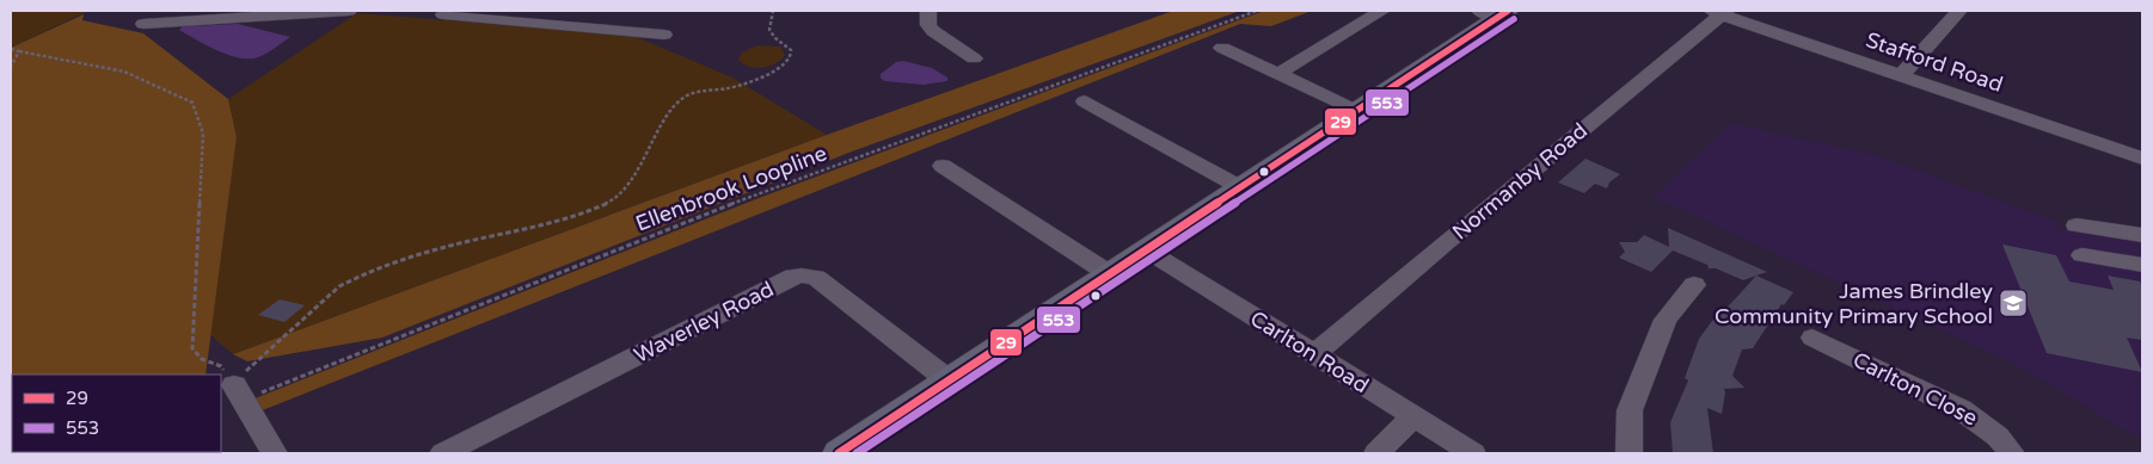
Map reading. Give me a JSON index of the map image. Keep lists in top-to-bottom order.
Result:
{
  "streets": {
    "street": [
      "Stafford Road",
      "Normanby Road",
      "Waverley Road",
      "Carlton Road",
      "Carlton Close"
    ],
    "path": ["Ellenbrook Loopline"]
  },
  "crossings": [
    ["Stafford Road", "Normanby Road"],
    ["Normanby Road", "Carlton Road"]
  ],
  "places": {
    "school or university": ["James Brindley Community Primary School"]
  },
  "lines": ["transit line 29", "transit line 553"],
  "legend": ["29", "553"]
}
